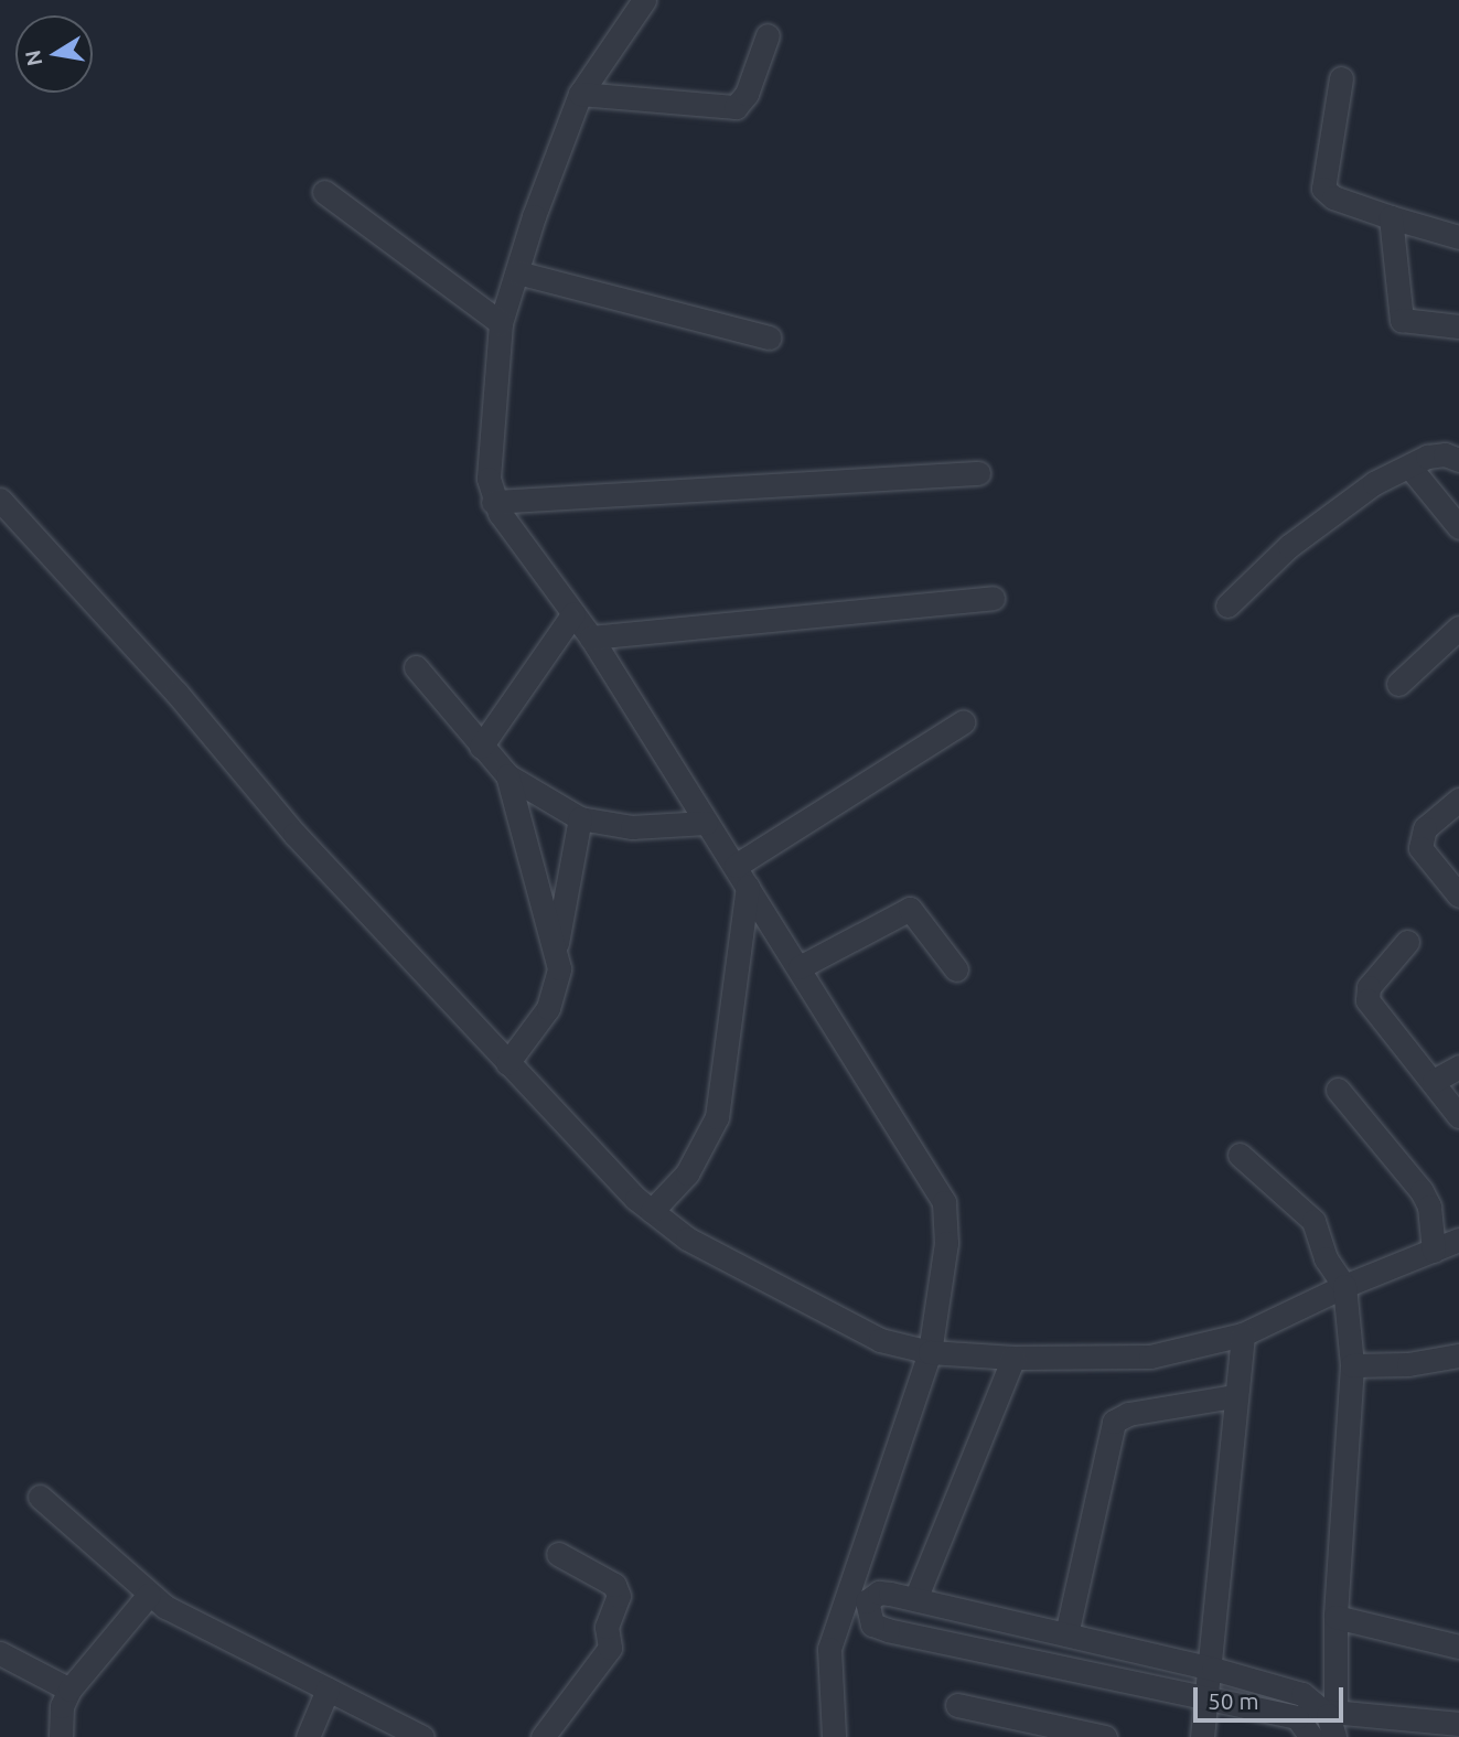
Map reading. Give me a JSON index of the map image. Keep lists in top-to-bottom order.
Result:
{
  "scale_bar": "50 m",
  "north": "left"
}
